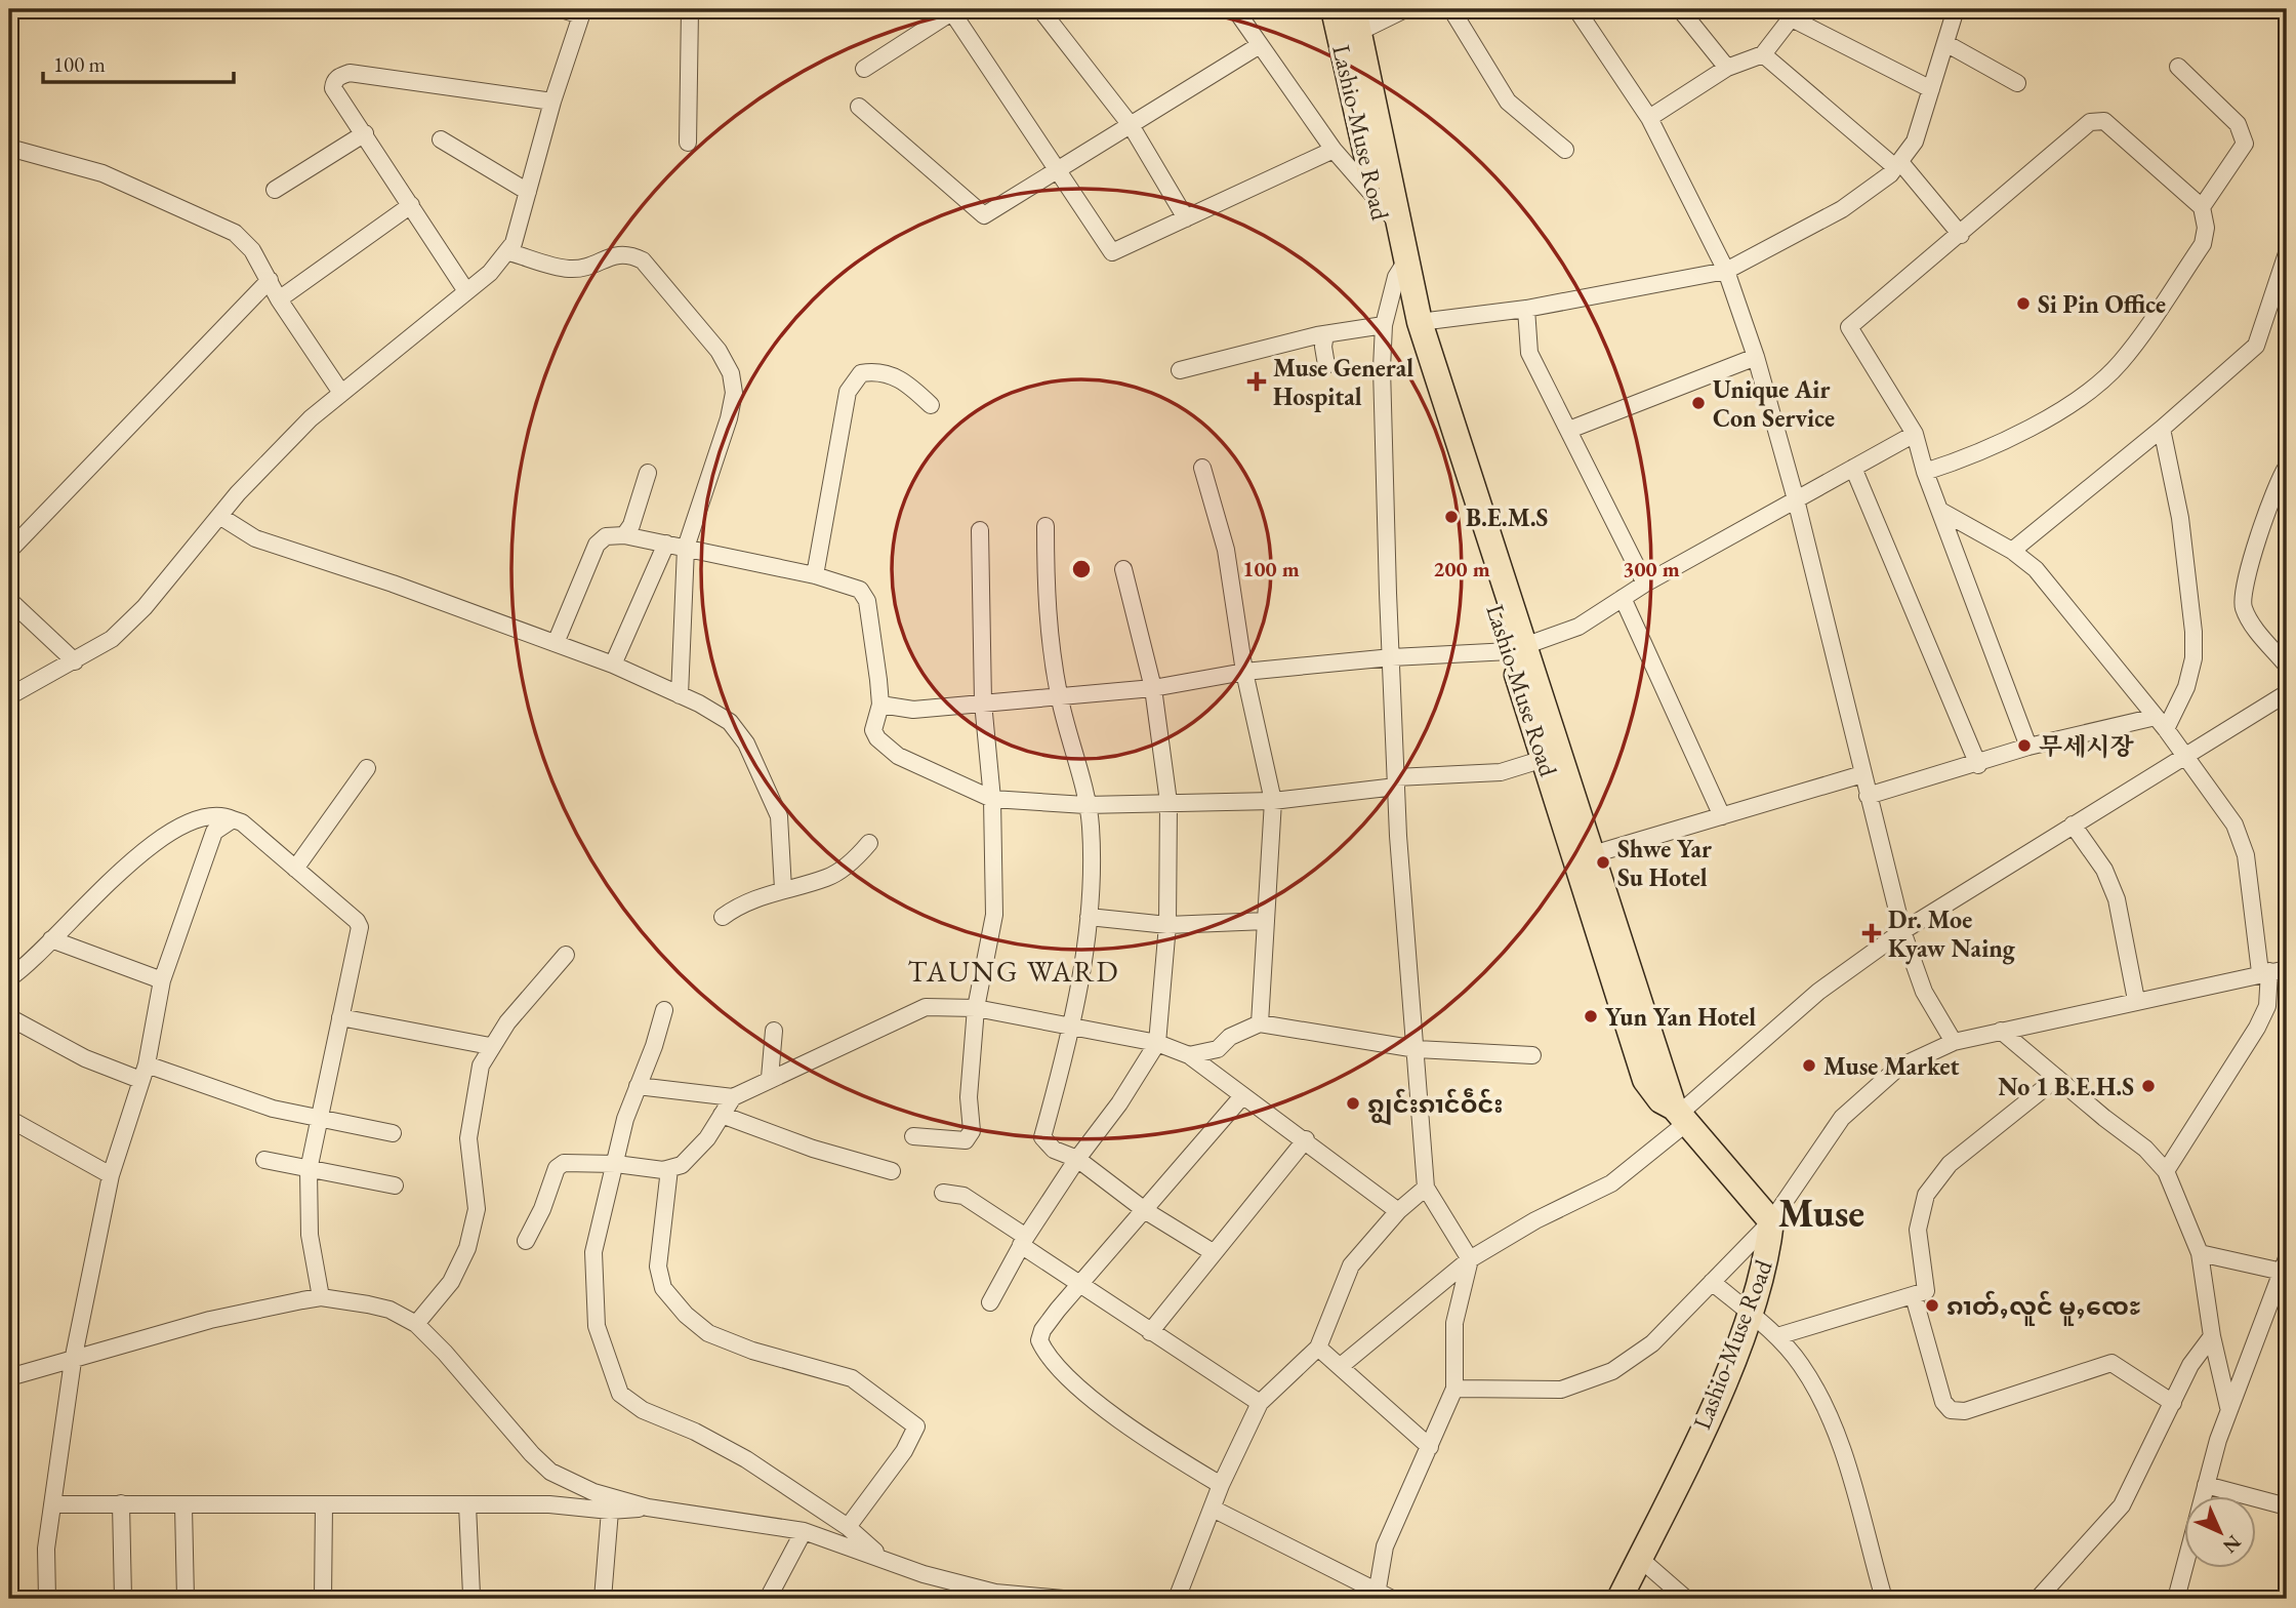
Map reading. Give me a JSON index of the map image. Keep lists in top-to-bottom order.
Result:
{
  "streets": {
    "highway": ["Lashio-Muse Road"]
  },
  "districts": ["TAUNG WARD", "Muse"],
  "places": {
    "other": [
      "Si Pin Office",
      "Unique Air Con Service",
      "B.E.M.S",
      "무세시장",
      "Shwe Yar Su Hotel",
      "Yun Yan Hotel",
      "Muse Market",
      "No 1 B.E.H.S",
      "ၵျွင်းၵၢင်ဝဵင်း",
      "ၵၢတ်ႇလူင် မူႇၸေႊ"
    ],
    "health": ["Muse General Hospital", "Dr. Moe Kyaw Naing"]
  },
  "scale_bar": "100 m",
  "north": "bottom right",
  "rings": ["100 m", "200 m", "300 m"]
}
